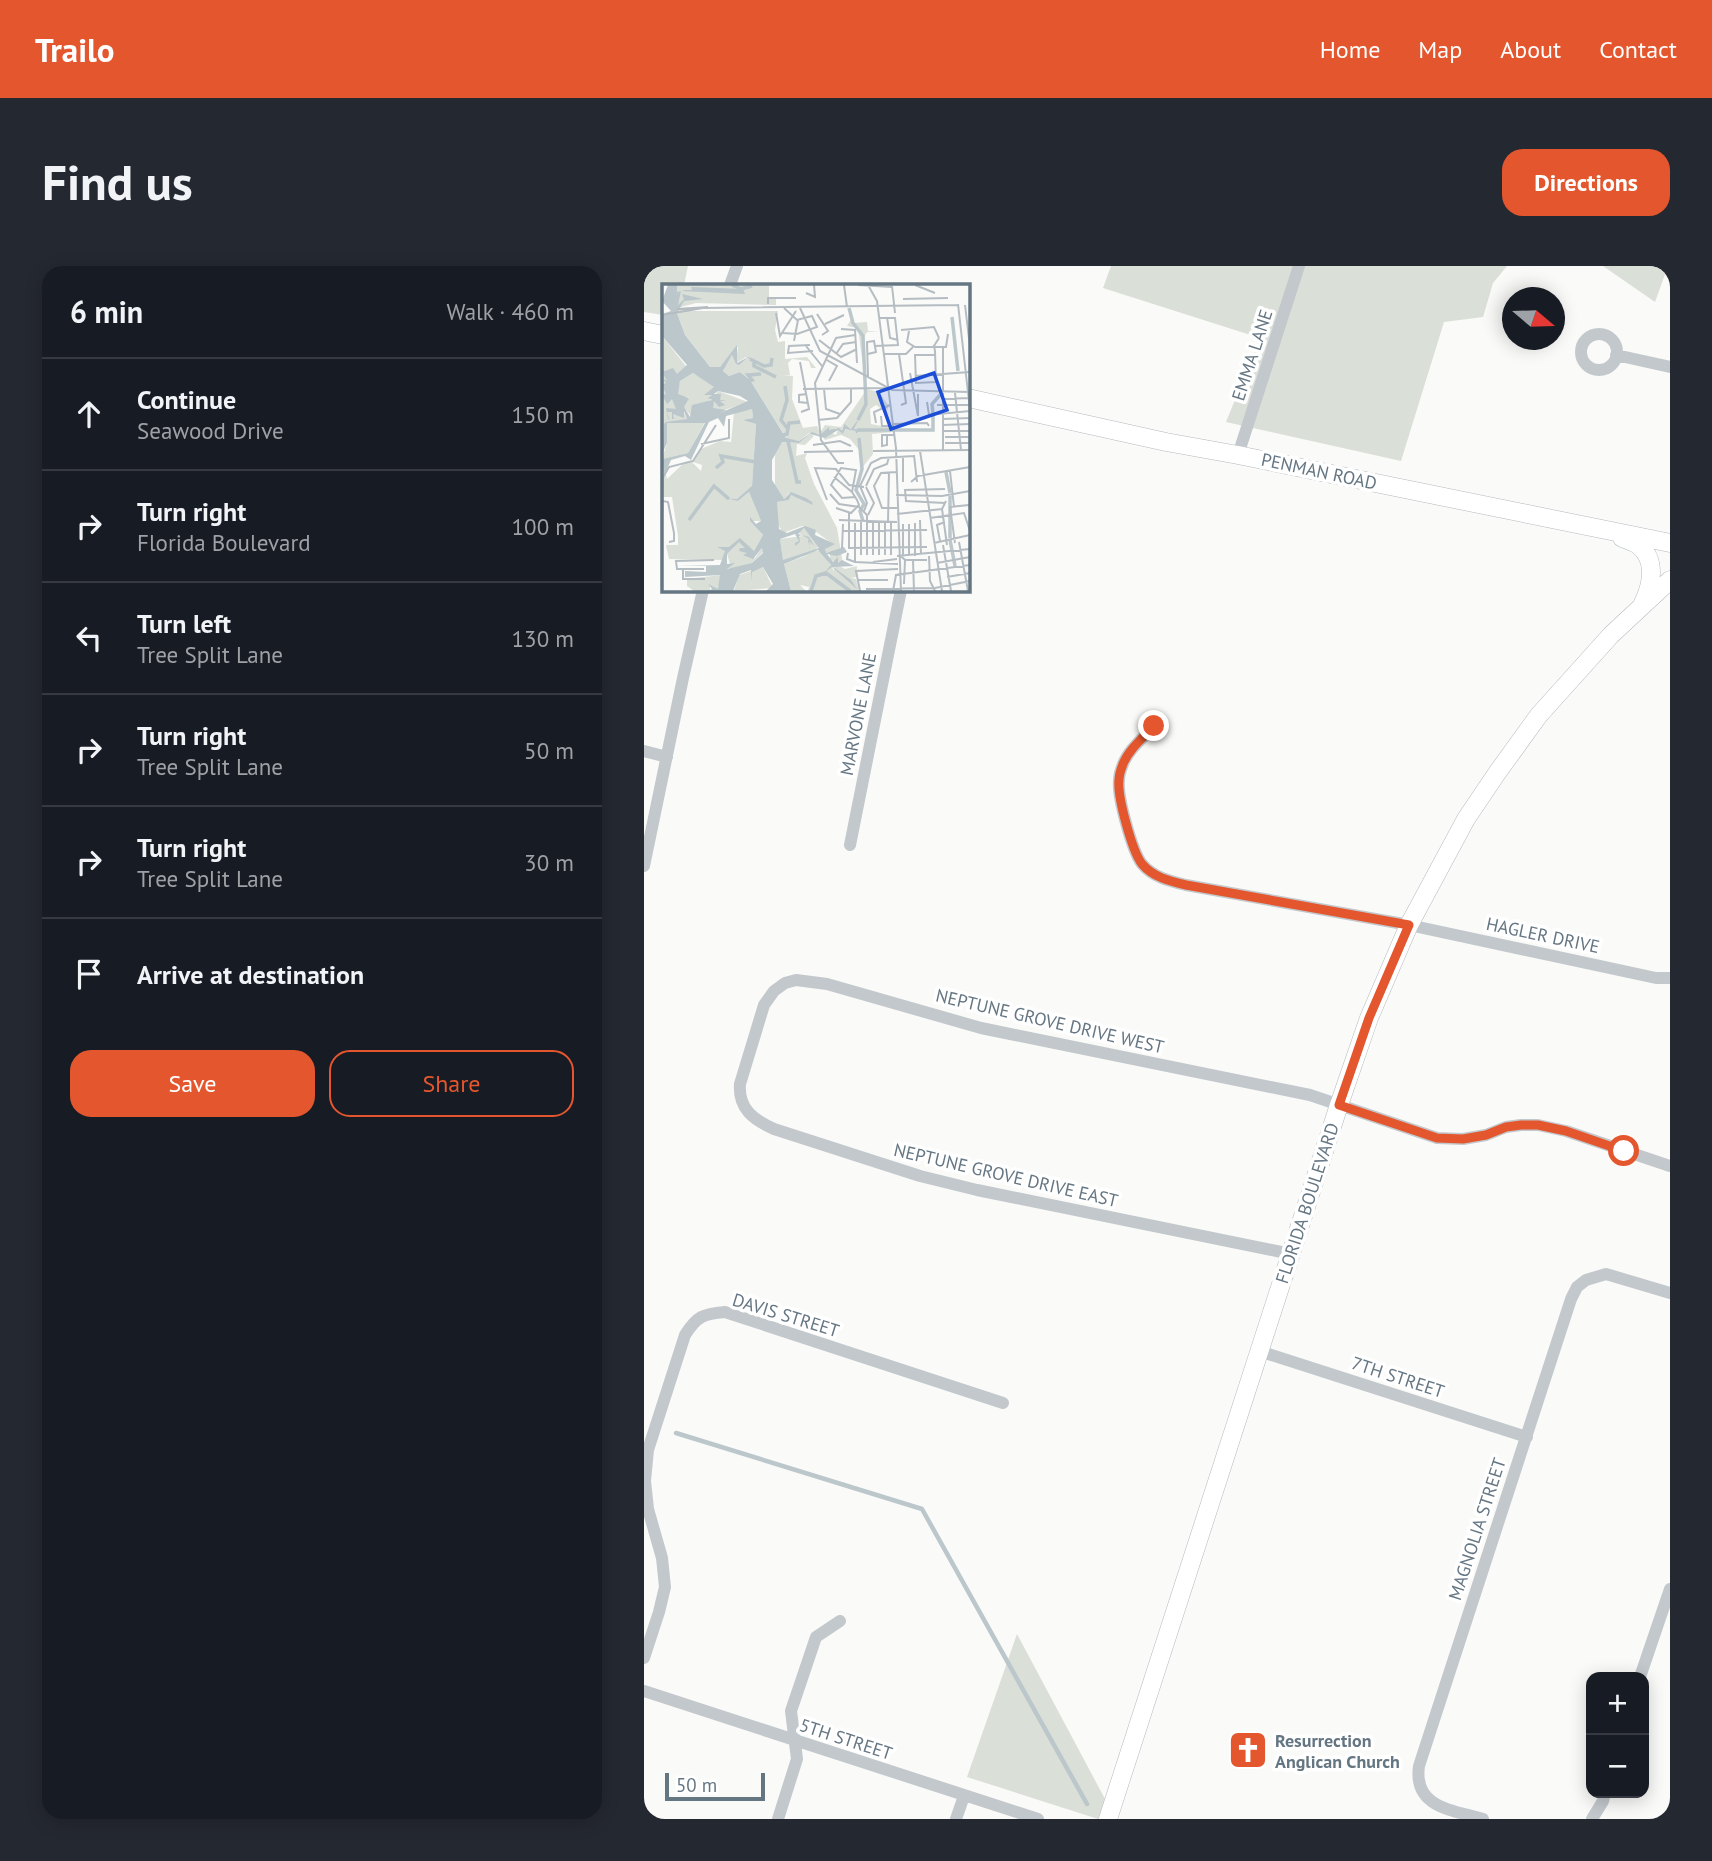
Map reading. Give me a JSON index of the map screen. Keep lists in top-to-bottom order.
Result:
{
  "streets": {
    "street": [
      "EMMA LANE",
      "PENMAN ROAD",
      "MARVONE LANE",
      "HAGLER DRIVE",
      "NEPTUNE GROVE DRIVE WEST",
      "NEPTUNE GROVE DRIVE EAST",
      "FLORIDA BOULEVARD",
      "DAVIS STREET",
      "7TH STREET",
      "MAGNOLIA STREET",
      "5TH STREET"
    ]
  },
  "crossings": [
    ["EMMA LANE", "PENMAN ROAD"],
    ["HAGLER DRIVE", "FLORIDA BOULEVARD"],
    ["NEPTUNE GROVE DRIVE WEST", "NEPTUNE GROVE DRIVE EAST"],
    ["NEPTUNE GROVE DRIVE WEST", "FLORIDA BOULEVARD"],
    ["NEPTUNE GROVE DRIVE EAST", "FLORIDA BOULEVARD"],
    ["FLORIDA BOULEVARD", "7TH STREET"],
    ["7TH STREET", "MAGNOLIA STREET"]
  ],
  "places": {
    "church": ["Resurrection Anglican Church"]
  },
  "scale_bar": "50 m",
  "north": "right",
  "page": {
    "header": "Trailo",
    "nav": [
      "Home",
      "Map",
      "About",
      "Contact"
    ],
    "buttons": [
      "Directions",
      ["Save", "Share"]
    ],
    "title": "Find us",
    "heading": ["6 min", "Walk · 460 m"],
    "list": [
      ["Continue", "Seawood Drive", "150 m"],
      ["Turn right", "Florida Boulevard", "100 m"],
      ["Turn left", "Tree Split Lane", "130 m"],
      ["Turn right", "Tree Split Lane", "50 m"],
      ["Turn right", "Tree Split Lane", "30 m"],
      "Arrive at destination"
    ],
    "map_buttons": ["+", "−"],
    "scale": "50 m"
  }
}
